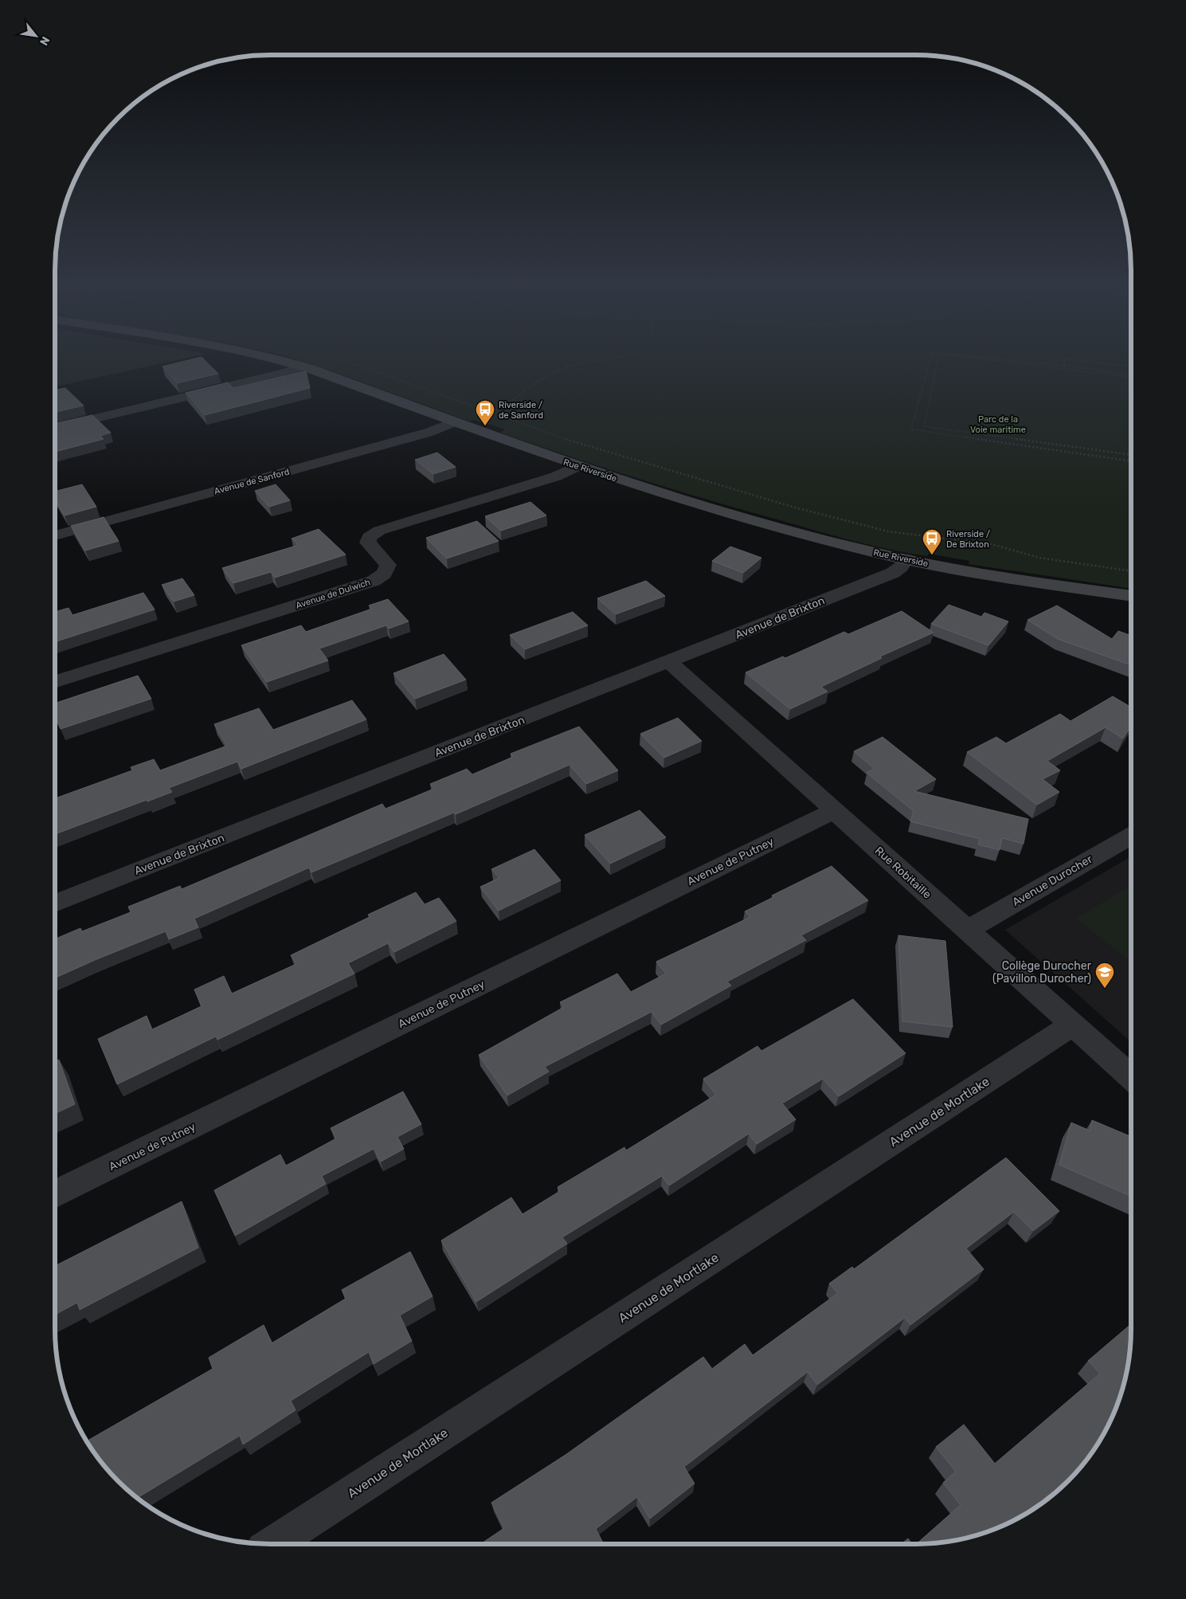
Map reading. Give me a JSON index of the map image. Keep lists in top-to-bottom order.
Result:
{
  "streets": {
    "street": [
      "Rue Riverside",
      "Avenue de Sanford",
      "Avenue de Dulwich",
      "Avenue de Brixton",
      "Avenue de Putney",
      "Rue Robitaille",
      "Avenue Durocher",
      "Avenue de Mortlake"
    ]
  },
  "crossings": [
    ["Rue Riverside", "Avenue de Sanford"],
    ["Rue Riverside", "Avenue de Dulwich"],
    ["Rue Riverside", "Avenue de Brixton"],
    ["Avenue de Brixton", "Rue Robitaille"],
    ["Avenue de Putney", "Rue Robitaille"],
    ["Rue Robitaille", "Avenue Durocher"],
    ["Rue Robitaille", "Avenue de Mortlake"]
  ],
  "parks": ["Parc de la Voie maritime"],
  "places": {
    "bus stop": ["Riverside / de Sanford", "Riverside / De Brixton"],
    "school or university": ["Collège Durocher (Pavillon Durocher)"]
  },
  "north": "bottom right"
}
